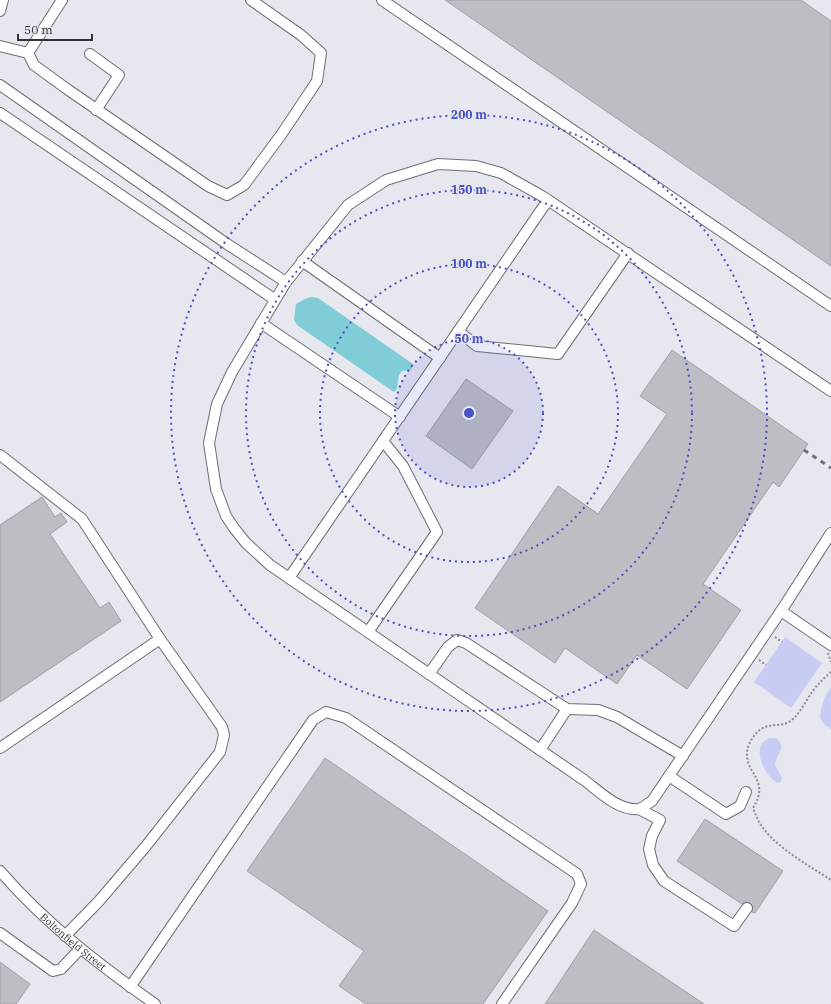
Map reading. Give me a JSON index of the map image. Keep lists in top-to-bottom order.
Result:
{
  "streets": {
    "street": ["Boltonfield Street"]
  },
  "scale_bar": "50 m",
  "rings": [
    "200 m",
    "150 m",
    "100 m",
    "50 m"
  ]
}
